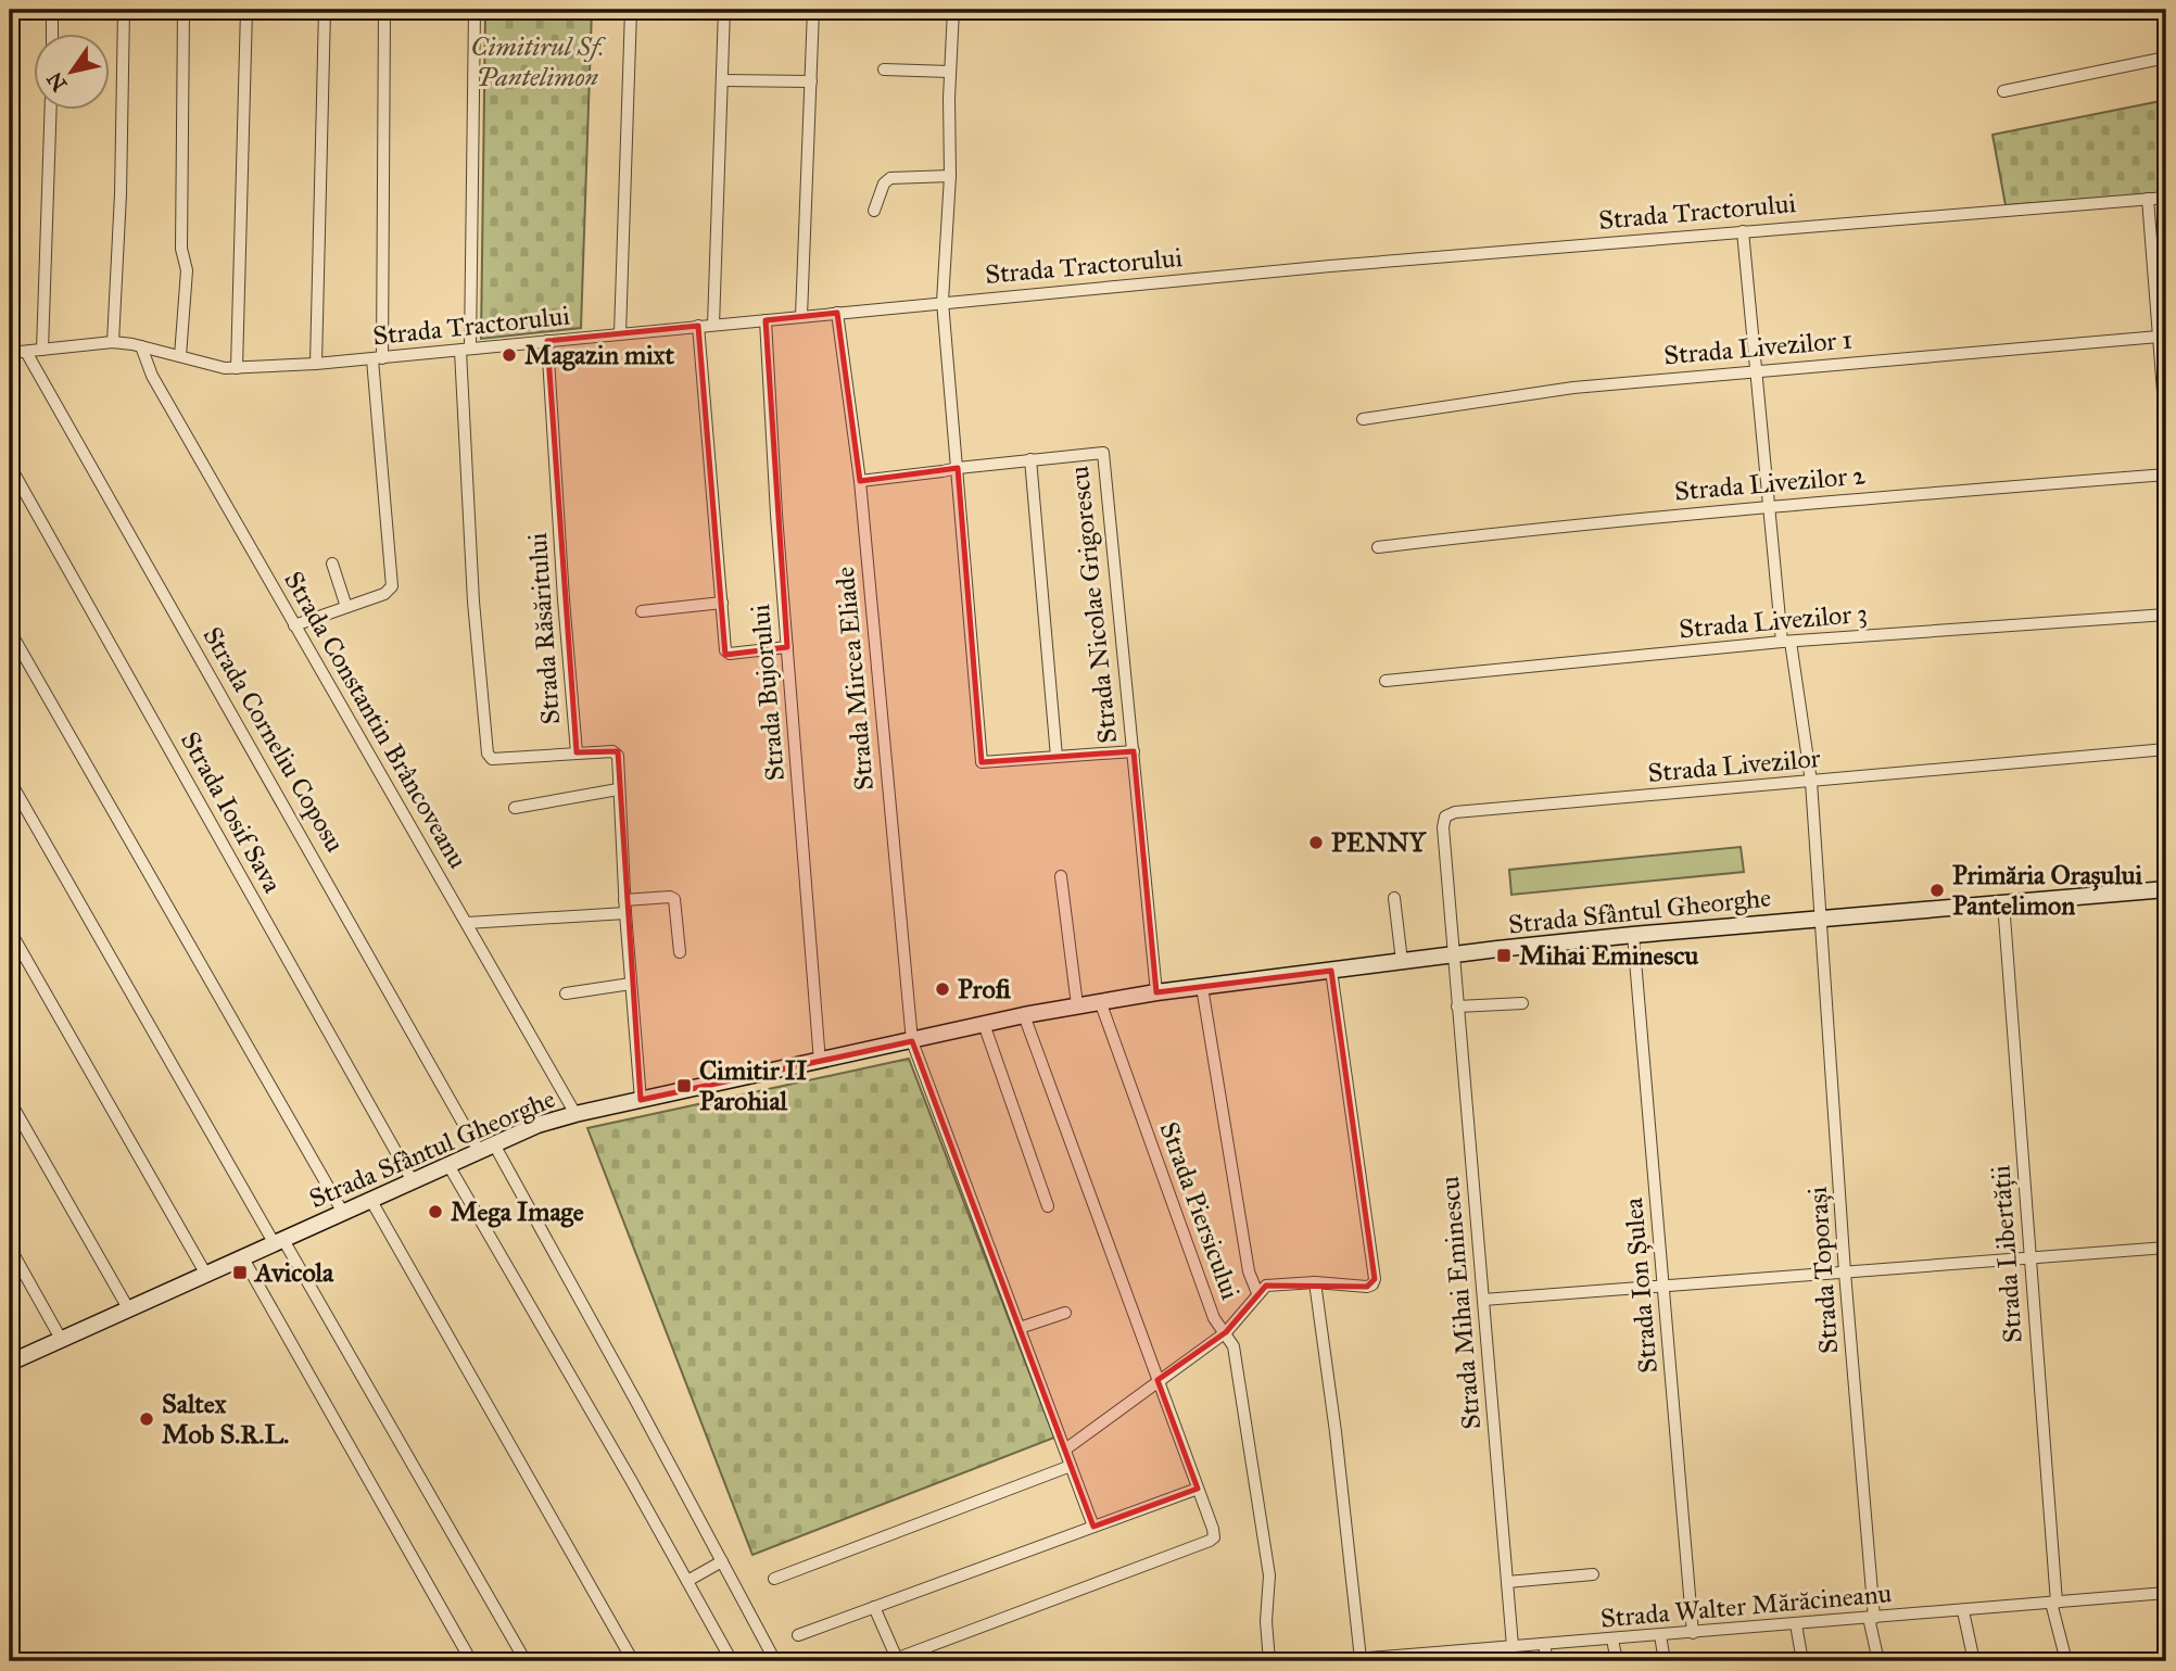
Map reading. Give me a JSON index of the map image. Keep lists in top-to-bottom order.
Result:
{
  "streets": {
    "street": [
      "Strada Tractorului",
      "Strada Livezilor 1",
      "Strada Livezilor 2",
      "Strada Nicolae Grigorescu",
      "Strada Livezilor 3",
      "Strada Răsăritului",
      "Strada Mircea Eliade",
      "Strada Bujorului",
      "Strada Constantin Brâncoveanu",
      "Strada Corneliu Coposu",
      "Strada Livezilor",
      "Strada Iosif Sava",
      "Strada Sfântul Gheorghe",
      "Strada Piersicului",
      "Strada Libertății",
      "Strada Toporași",
      "Strada Ion Șulea",
      "Strada Mihai Eminescu",
      "Strada Walter Mărăcineanu"
    ]
  },
  "crossings": [
    ["Strada Tractorului", "Strada Răsăritului"],
    ["Strada Tractorului", "Strada Mircea Eliade"],
    ["Strada Tractorului", "Strada Bujorului"],
    ["Strada Tractorului", "Strada Constantin Brâncoveanu"],
    ["Strada Tractorului", "Strada Corneliu Coposu"],
    ["Strada Tractorului", "Strada Toporași"],
    ["Strada Livezilor 1", "Strada Toporași"],
    ["Strada Livezilor 2", "Strada Toporași"],
    ["Strada Nicolae Grigorescu", "Strada Mircea Eliade"],
    ["Strada Nicolae Grigorescu", "Strada Sfântul Gheorghe"],
    ["Strada Livezilor 3", "Strada Toporași"],
    ["Strada Răsăritului", "Strada Sfântul Gheorghe"],
    ["Strada Mircea Eliade", "Strada Sfântul Gheorghe"],
    ["Strada Bujorului", "Strada Sfântul Gheorghe"],
    ["Strada Constantin Brâncoveanu", "Strada Sfântul Gheorghe"],
    ["Strada Corneliu Coposu", "Strada Sfântul Gheorghe"],
    ["Strada Livezilor", "Strada Sfântul Gheorghe"],
    ["Strada Livezilor", "Strada Toporași"],
    ["Strada Livezilor", "Strada Mihai Eminescu"],
    ["Strada Iosif Sava", "Strada Sfântul Gheorghe"],
    ["Strada Sfântul Gheorghe", "Strada Piersicului"],
    ["Strada Sfântul Gheorghe", "Strada Libertății"],
    ["Strada Sfântul Gheorghe", "Strada Toporași"],
    ["Strada Sfântul Gheorghe", "Strada Ion Șulea"],
    ["Strada Sfântul Gheorghe", "Strada Mihai Eminescu"],
    ["Strada Libertății", "Strada Walter Mărăcineanu"],
    ["Strada Toporași", "Strada Walter Mărăcineanu"],
    ["Strada Ion Șulea", "Strada Walter Mărăcineanu"],
    ["Strada Mihai Eminescu", "Strada Walter Mărăcineanu"]
  ],
  "parks": ["Cimitirul Sf. Pantelimon"],
  "places": {
    "other": [
      "Magazin mixt",
      "PENNY",
      "Primăria Orașului Pantelimon",
      "Profi",
      "Mega Image",
      "Saltex Mob S.R.L."
    ],
    "transit": ["Mihai Eminescu", "Cimitir II Parohial", "Avicola"]
  },
  "north": "bottom left"
}
